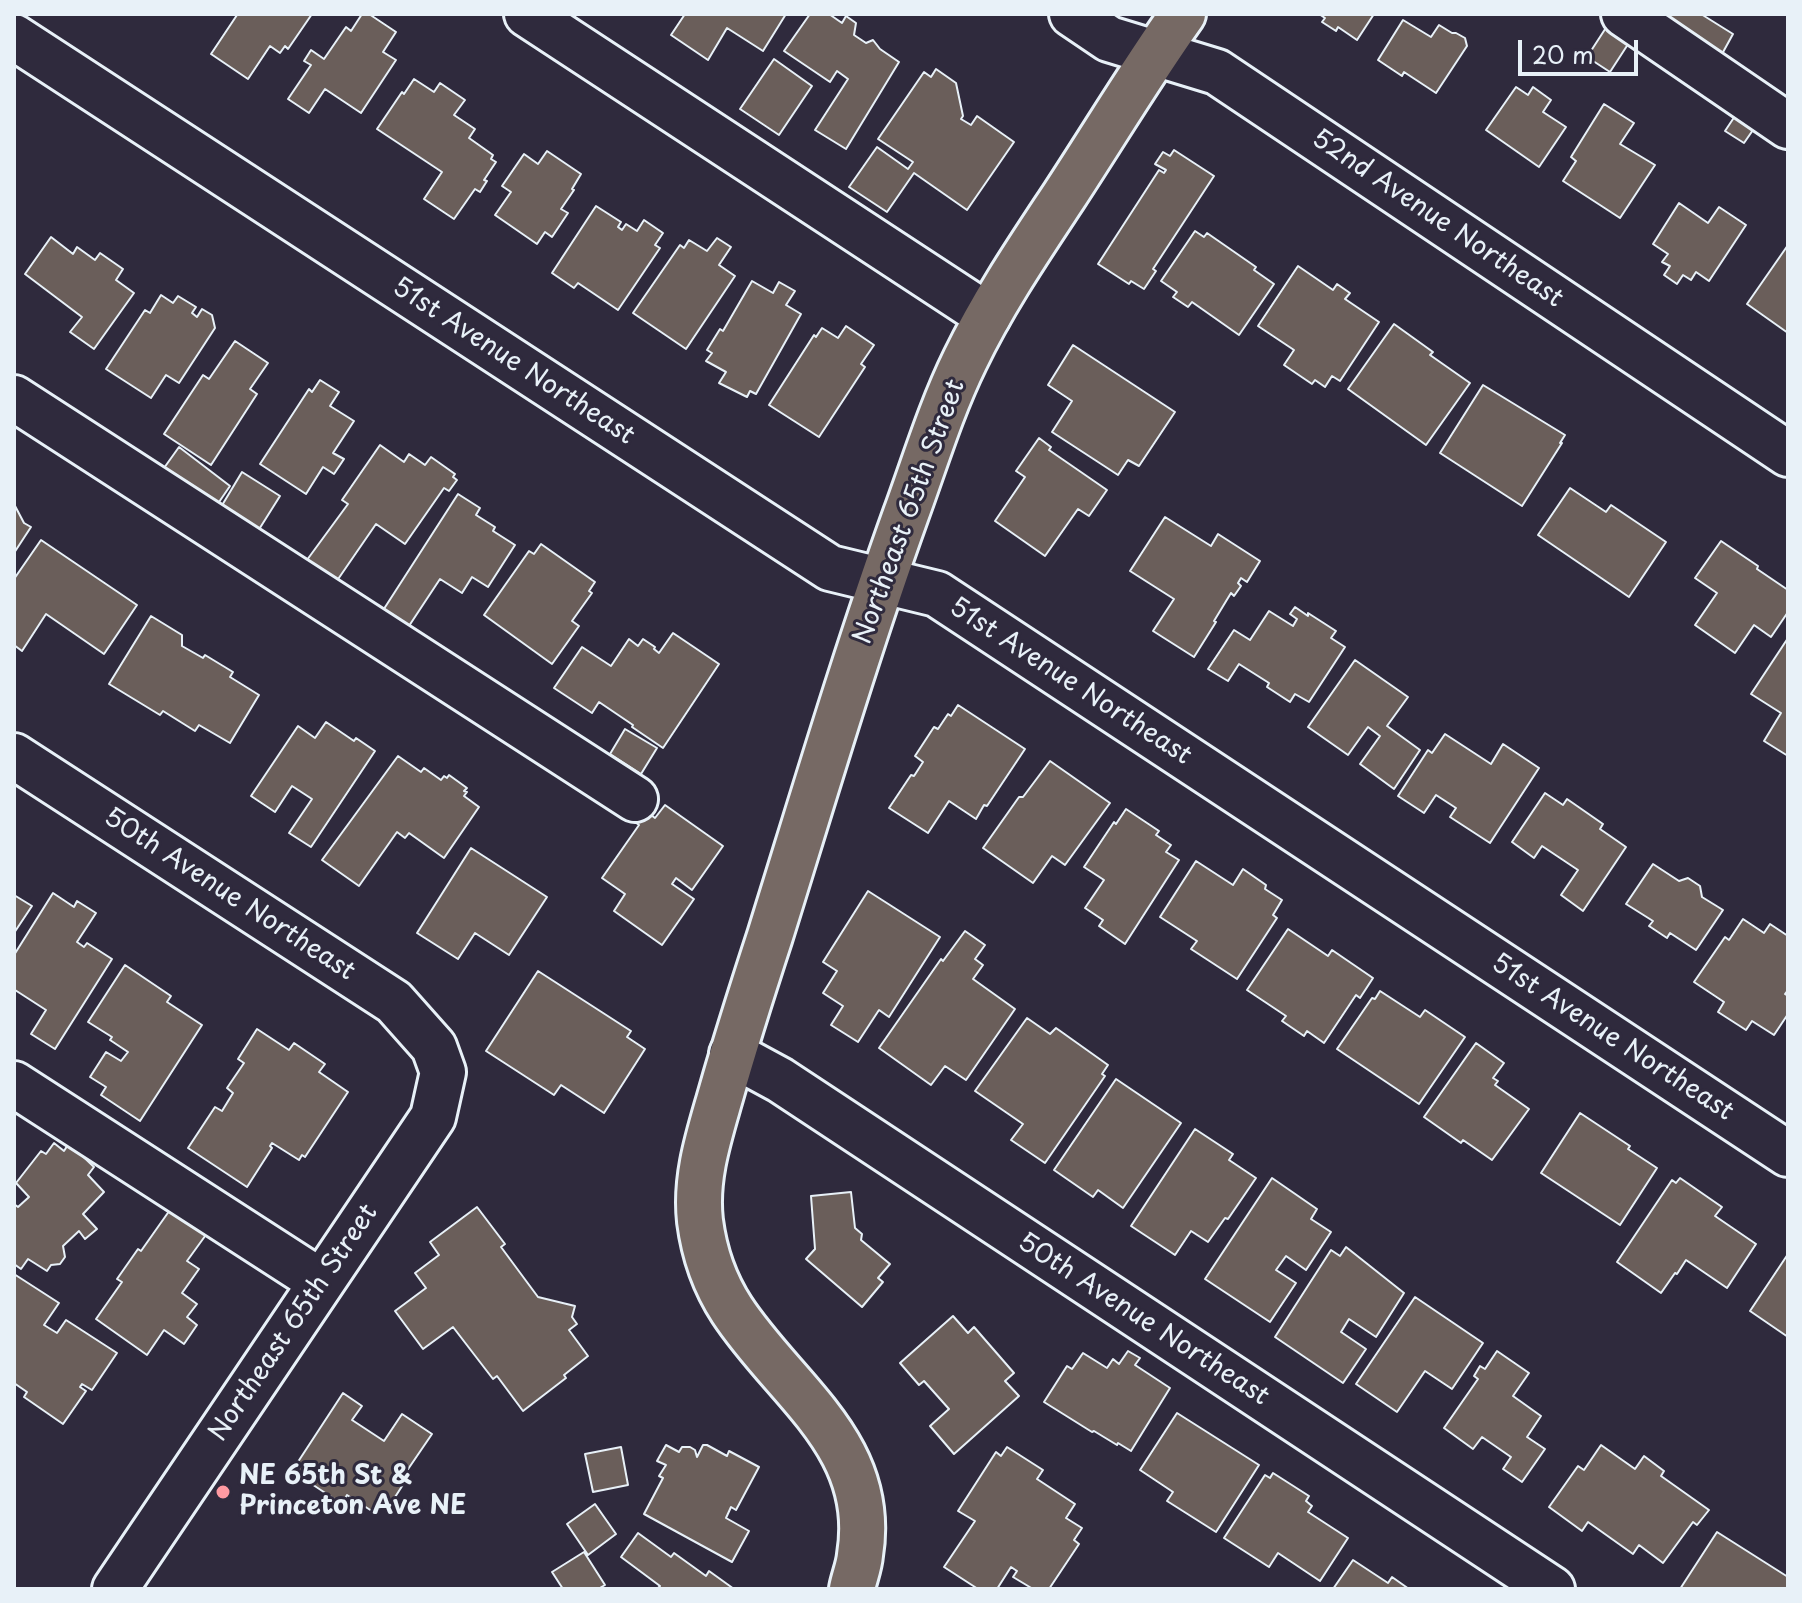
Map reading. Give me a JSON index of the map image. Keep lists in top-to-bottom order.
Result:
{
  "streets": {
    "main road": ["Northeast 65th Street"],
    "street": ["52nd Avenue Northeast", "51st Avenue Northeast", "50th Avenue Northeast"]
  },
  "crossings": [
    ["52nd Avenue Northeast", "Northeast 65th Street"],
    ["51st Avenue Northeast", "Northeast 65th Street"],
    ["Northeast 65th Street", "50th Avenue Northeast"]
  ],
  "places": ["NE 65th St & Princeton Ave NE"],
  "scale_bar": "20 m"
}
